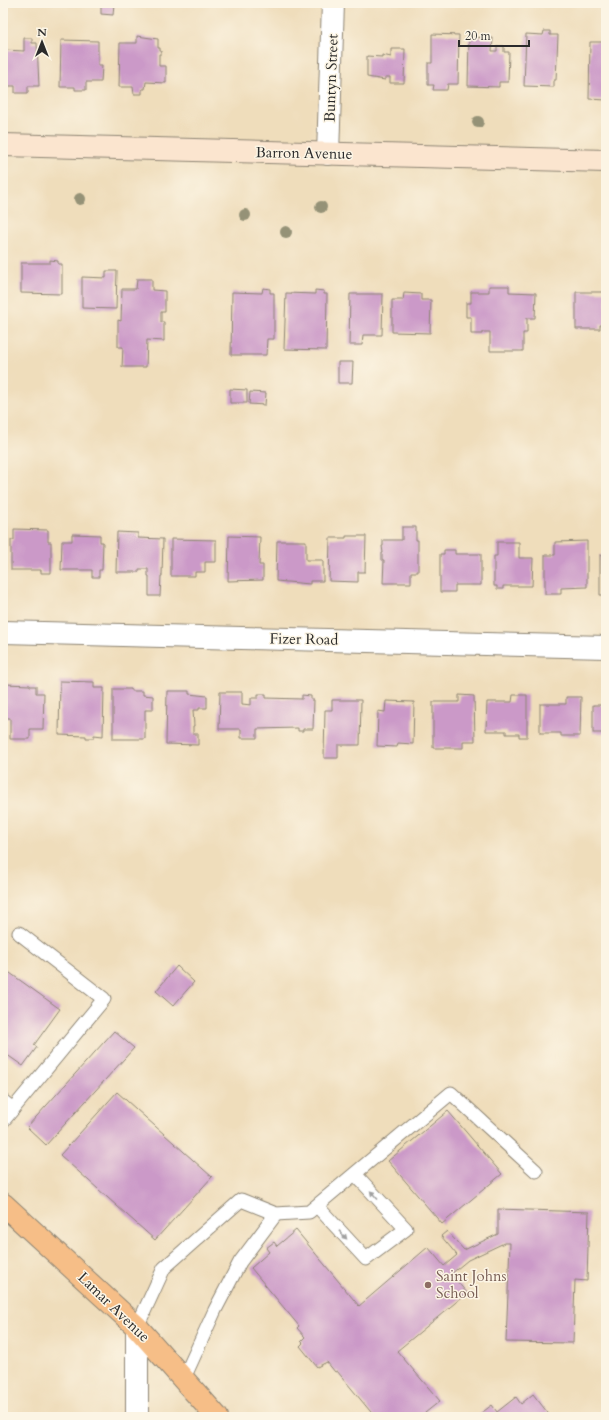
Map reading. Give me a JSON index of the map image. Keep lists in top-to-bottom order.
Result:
{
  "streets": {
    "main road": ["Barron Avenue", "Lamar Avenue"],
    "street": ["Buntyn Street", "Fizer Road"]
  },
  "crossings": [
    ["Buntyn Street", "Barron Avenue"]
  ],
  "places": ["Saint Johns School"],
  "scale_bar": "20 m",
  "north": "top"
}
